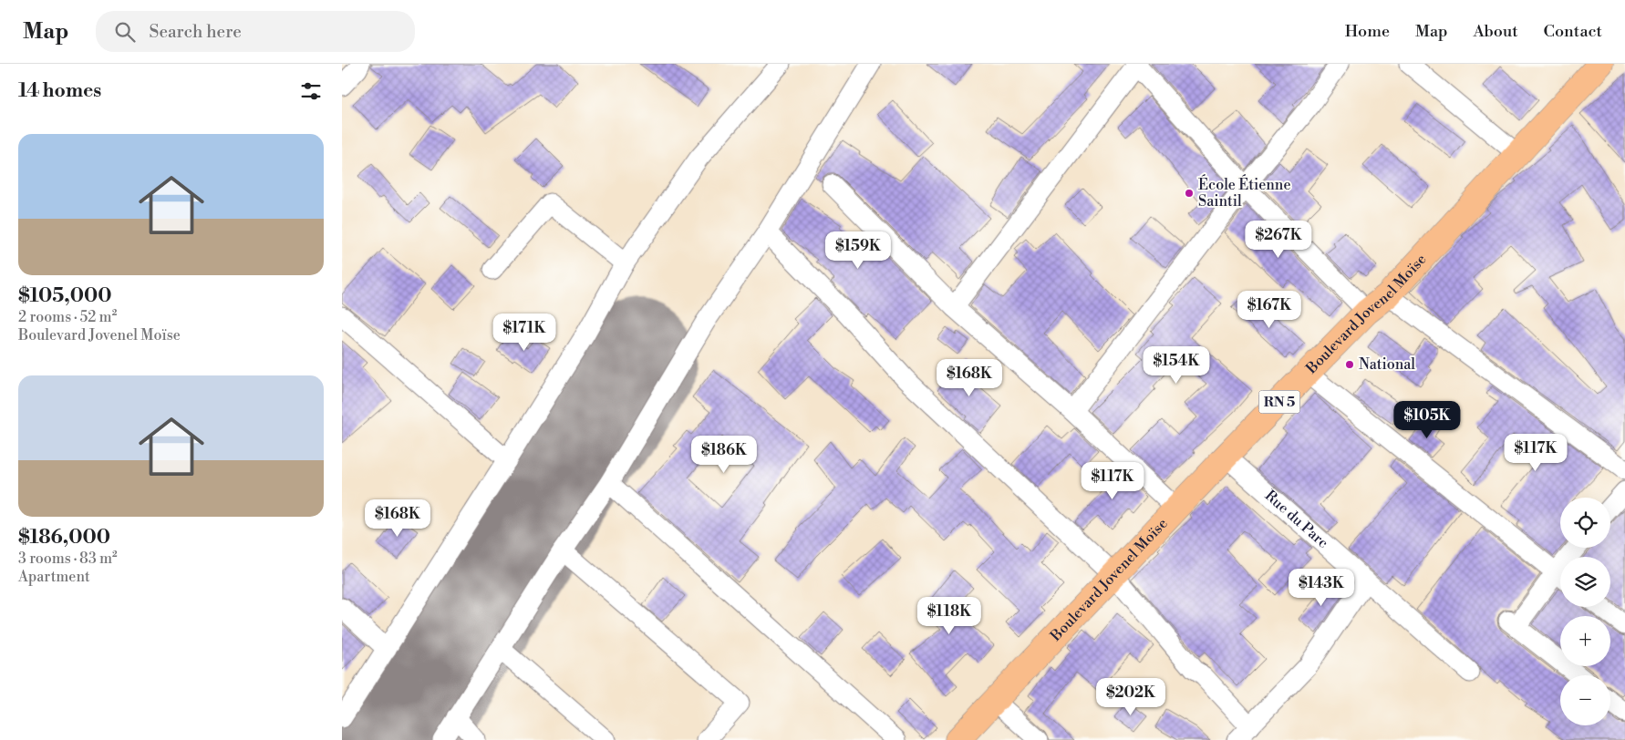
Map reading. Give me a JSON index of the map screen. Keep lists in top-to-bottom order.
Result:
{
  "streets": {
    "main road": ["Boulevard Jovenel Moïse", "RN 5"],
    "street": ["Rue du Parc"]
  },
  "crossings": [
    ["Boulevard Jovenel Moïse", "Rue du Parc"]
  ],
  "places": ["École Étienne Saintil", "National"],
  "page": {
    "header": "Map",
    "search": "Search here",
    "nav": [
      "Home",
      "Map",
      "About",
      "Contact"
    ],
    "heading": "14 homes",
    "list": [
      {
        "name": "$105,000",
        "note": "2 rooms · 52 m² · Boulevard Jovenel Moïse"
      },
      {
        "name": "$186,000",
        "note": "3 rooms · 83 m² · Apartment"
      }
    ],
    "price": [
      "$267K",
      "$159K",
      "$167K",
      "$171K",
      "$154K",
      "$168K",
      "$105K",
      "$117K",
      "$186K",
      "$117K",
      "$168K",
      "$143K",
      "$118K",
      "$202K"
    ],
    "map_buttons": ["+", "−"]
  }
}
